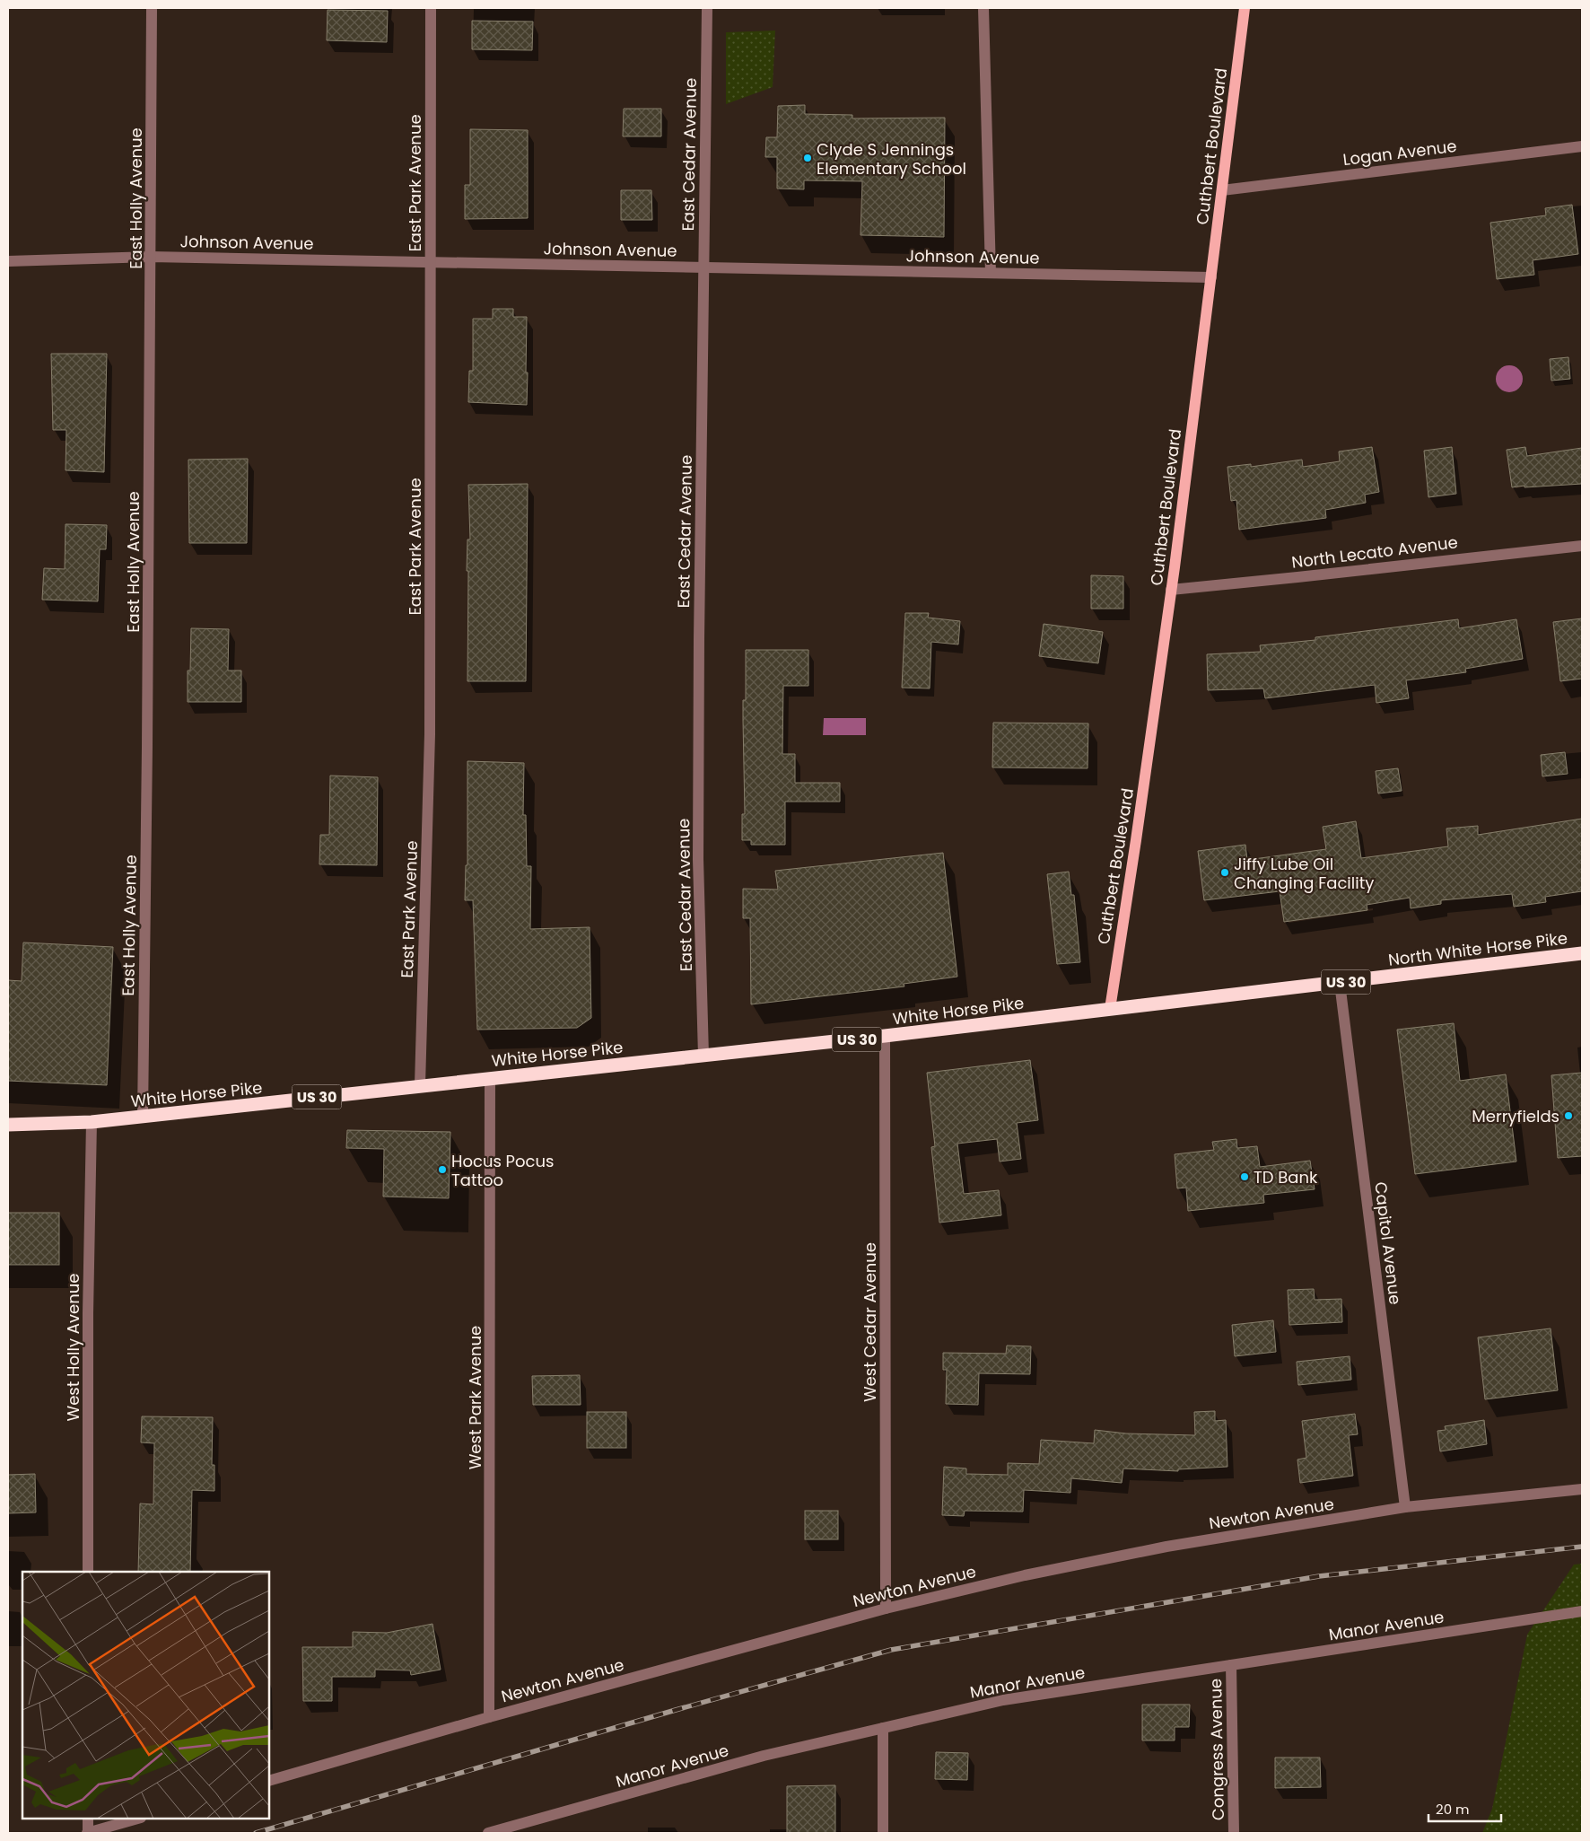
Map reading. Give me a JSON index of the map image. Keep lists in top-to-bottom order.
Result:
{
  "streets": {
    "highway": ["North White Horse Pike", "US 30", "White Horse Pike"],
    "main road": ["Cuthbert Boulevard"],
    "street": [
      "Logan Avenue",
      "East Cedar Avenue",
      "East Park Avenue",
      "East Holly Avenue",
      "Johnson Avenue",
      "North Lecato Avenue",
      "Capitol Avenue",
      "West Cedar Avenue",
      "West Holly Avenue",
      "West Park Avenue",
      "Newton Avenue",
      "Manor Avenue",
      "Congress Avenue"
    ]
  },
  "crossings": [
    ["Cuthbert Boulevard", "Logan Avenue"],
    ["Cuthbert Boulevard", "Johnson Avenue"],
    ["Cuthbert Boulevard", "North Lecato Avenue"],
    ["Cuthbert Boulevard", "North White Horse Pike"],
    ["Cuthbert Boulevard", "White Horse Pike"],
    ["East Cedar Avenue", "Johnson Avenue"],
    ["East Cedar Avenue", "White Horse Pike"],
    ["East Park Avenue", "Johnson Avenue"],
    ["East Park Avenue", "White Horse Pike"],
    ["East Holly Avenue", "Johnson Avenue"],
    ["East Holly Avenue", "White Horse Pike"],
    ["North White Horse Pike", "White Horse Pike"],
    ["North White Horse Pike", "Capitol Avenue"],
    ["White Horse Pike", "West Cedar Avenue"],
    ["White Horse Pike", "West Holly Avenue"],
    ["White Horse Pike", "West Park Avenue"],
    ["Capitol Avenue", "Newton Avenue"],
    ["West Cedar Avenue", "Newton Avenue"],
    ["West Park Avenue", "Newton Avenue"],
    ["Manor Avenue", "Congress Avenue"]
  ],
  "places": [
    "Clyde S Jennings Elementary School",
    "Jiffy Lube Oil Changing Facility",
    "Merryfields",
    "Hocus Pocus Tattoo",
    "TD Bank"
  ],
  "scale_bar": "20 m"
}
